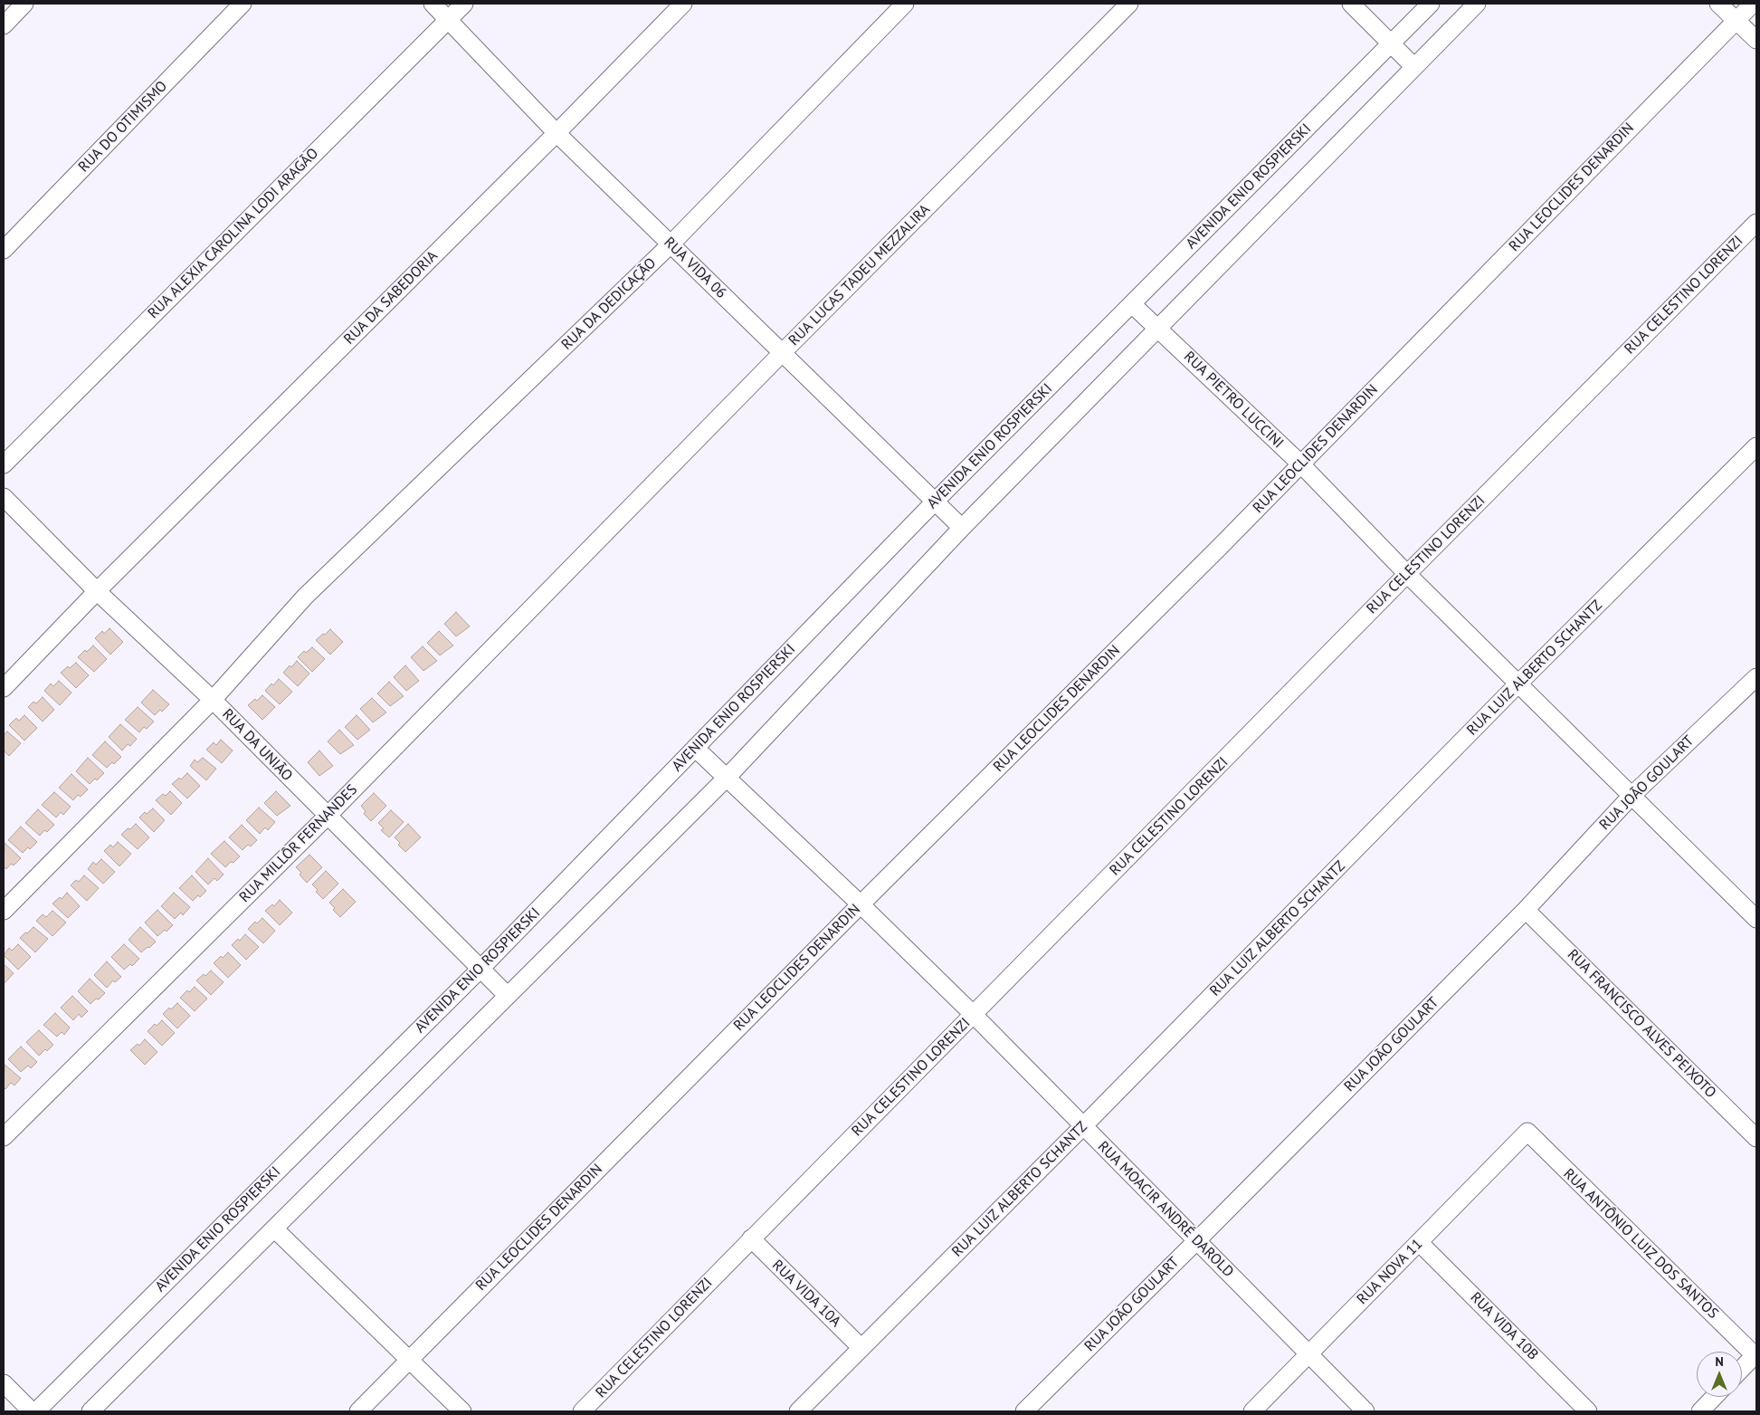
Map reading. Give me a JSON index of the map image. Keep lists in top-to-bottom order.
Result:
{
  "streets": {
    "street": [
      "RUA DO OTIMISMO",
      "AVENIDA ENIO ROSPIERSKI",
      "RUA LEOCLIDES DENARDIN",
      "RUA ALEXIA CAROLINA LODI ARAGÃO",
      "RUA VIDA 06",
      "RUA LUCAS TADEU MEZZALIRA",
      "RUA CELESTINO LORENZI",
      "RUA DA SABEDORIA",
      "RUA DA DEDICAÇÃO",
      "RUA PIETRO LUCCINI",
      "RUA LUIZ ALBERTO SCHANTZ",
      "RUA DA UNIÃO",
      "RUA JOÃO GOULART",
      "RUA MILLÔR FERNANDES",
      "RUA FRANCISCO ALVES PEIXOTO",
      "RUA MOACIR ANDRÉ DAROLD",
      "RUA ANTÔNIO LUIZ DOS SANTOS",
      "RUA NOVA 11",
      "RUA VIDA 10A",
      "RUA VIDA 10B"
    ]
  },
  "crossings": [
    ["AVENIDA ENIO ROSPIERSKI", "RUA VIDA 06"],
    ["AVENIDA ENIO ROSPIERSKI", "RUA PIETRO LUCCINI"],
    ["AVENIDA ENIO ROSPIERSKI", "RUA DA UNIÃO"],
    ["AVENIDA ENIO ROSPIERSKI", "RUA MOACIR ANDRÉ DAROLD"],
    ["RUA LEOCLIDES DENARDIN", "RUA PIETRO LUCCINI"],
    ["RUA LEOCLIDES DENARDIN", "RUA MOACIR ANDRÉ DAROLD"],
    ["RUA ALEXIA CAROLINA LODI ARAGÃO", "RUA VIDA 06"],
    ["RUA VIDA 06", "RUA LUCAS TADEU MEZZALIRA"],
    ["RUA VIDA 06", "RUA DA SABEDORIA"],
    ["RUA VIDA 06", "RUA DA DEDICAÇÃO"],
    ["RUA LUCAS TADEU MEZZALIRA", "RUA MILLÔR FERNANDES"],
    ["RUA CELESTINO LORENZI", "RUA PIETRO LUCCINI"],
    ["RUA CELESTINO LORENZI", "RUA MOACIR ANDRÉ DAROLD"],
    ["RUA CELESTINO LORENZI", "RUA VIDA 10A"],
    ["RUA DA SABEDORIA", "RUA DA UNIÃO"],
    ["RUA DA DEDICAÇÃO", "RUA DA UNIÃO"],
    ["RUA PIETRO LUCCINI", "RUA LUIZ ALBERTO SCHANTZ"],
    ["RUA PIETRO LUCCINI", "RUA JOÃO GOULART"],
    ["RUA LUIZ ALBERTO SCHANTZ", "RUA MOACIR ANDRÉ DAROLD"],
    ["RUA LUIZ ALBERTO SCHANTZ", "RUA VIDA 10A"],
    ["RUA DA UNIÃO", "RUA MILLÔR FERNANDES"],
    ["RUA JOÃO GOULART", "RUA FRANCISCO ALVES PEIXOTO"],
    ["RUA JOÃO GOULART", "RUA MOACIR ANDRÉ DAROLD"],
    ["RUA MOACIR ANDRÉ DAROLD", "RUA NOVA 11"],
    ["RUA ANTÔNIO LUIZ DOS SANTOS", "RUA NOVA 11"],
    ["RUA NOVA 11", "RUA VIDA 10B"]
  ],
  "north": "top"
}
